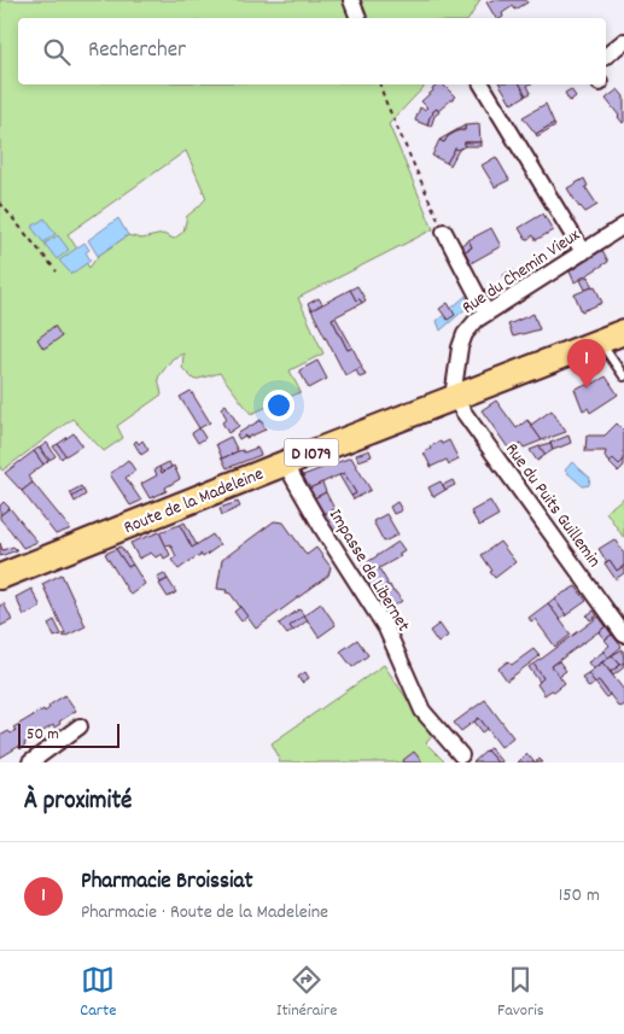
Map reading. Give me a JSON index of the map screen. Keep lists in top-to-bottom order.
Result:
{
  "streets": {
    "main road": ["D 1079", "Route de la Madeleine"],
    "street": ["Rue du Chemin Vieux", "Rue du Puits Guillemin", "Impasse de Libernet"]
  },
  "crossings": [
    ["Rue du Chemin Vieux", "Route de la Madeleine"],
    ["Rue du Chemin Vieux", "Rue du Puits Guillemin"],
    ["Route de la Madeleine", "Rue du Puits Guillemin"],
    ["Route de la Madeleine", "Impasse de Libernet"]
  ],
  "scale_bar": "50 m",
  "page": {
    "search": "Rechercher",
    "pins": "1",
    "scale": "50 m",
    "heading": "À proximité",
    "list": [
      {
        "mark": "1",
        "name": "Pharmacie Broissiat",
        "note": "Pharmacie · Route de la Madeleine",
        "value": "150 m"
      }
    ],
    "nav": ["Carte", "Itinéraire", "Favoris"]
  }
}
